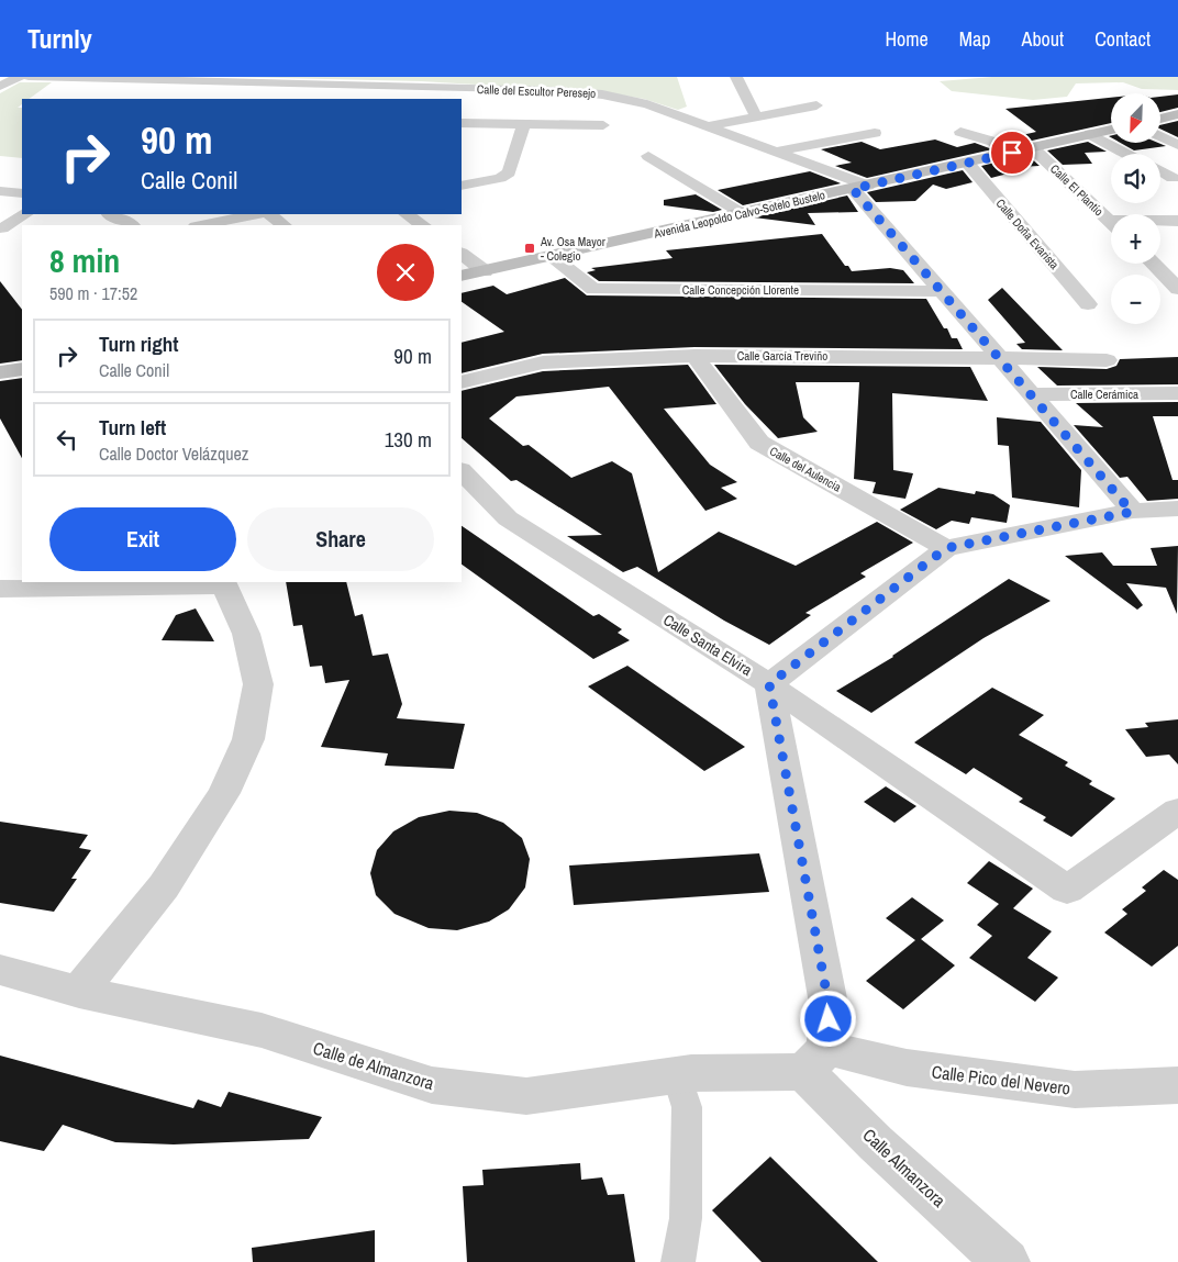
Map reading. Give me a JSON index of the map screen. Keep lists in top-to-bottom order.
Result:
{
  "streets": {
    "main road": ["Avenida Leopoldo Calvo-Sotelo Bustelo"],
    "street": [
      "Calle del Escultor Peresejo",
      "Calle El Plantío",
      "Calle Doña Evarista",
      "Calle Concepción Llorente",
      "Calle García Treviño",
      "Calle Cerámica",
      "Calle del Aulencia",
      "Calle Santa Elvira",
      "Calle de Almanzora",
      "Calle Pico del Nevero",
      "Calle Almanzora"
    ]
  },
  "crossings": [
    ["Calle del Escultor Peresejo", "Avenida Leopoldo Calvo-Sotelo Bustelo"],
    ["Calle El Plantío", "Avenida Leopoldo Calvo-Sotelo Bustelo"],
    ["Avenida Leopoldo Calvo-Sotelo Bustelo", "Calle Doña Evarista"],
    ["Avenida Leopoldo Calvo-Sotelo Bustelo", "Calle Concepción Llorente"],
    ["Calle García Treviño", "Calle del Aulencia"],
    ["Calle de Almanzora", "Calle Pico del Nevero"],
    ["Calle de Almanzora", "Calle Almanzora"],
    ["Calle Pico del Nevero", "Calle Almanzora"]
  ],
  "places": {
    "transit": ["Av. Osa Mayor - Colegio"]
  },
  "north": "bottom left",
  "page": {
    "header": "Turnly",
    "nav": [
      "Home",
      "Map",
      "About",
      "Contact"
    ],
    "map_buttons": ["+", "−"],
    "turn": ["90 m", "Calle Conil"],
    "heading": ["8 min", "590 m · 17:52"],
    "list": [
      {
        "name": "Turn right",
        "note": "Calle Conil",
        "value": "90 m"
      },
      {
        "name": "Turn left",
        "note": "Calle Doctor Velázquez",
        "value": "130 m"
      }
    ],
    "buttons": ["Exit", "Share"]
  }
}
